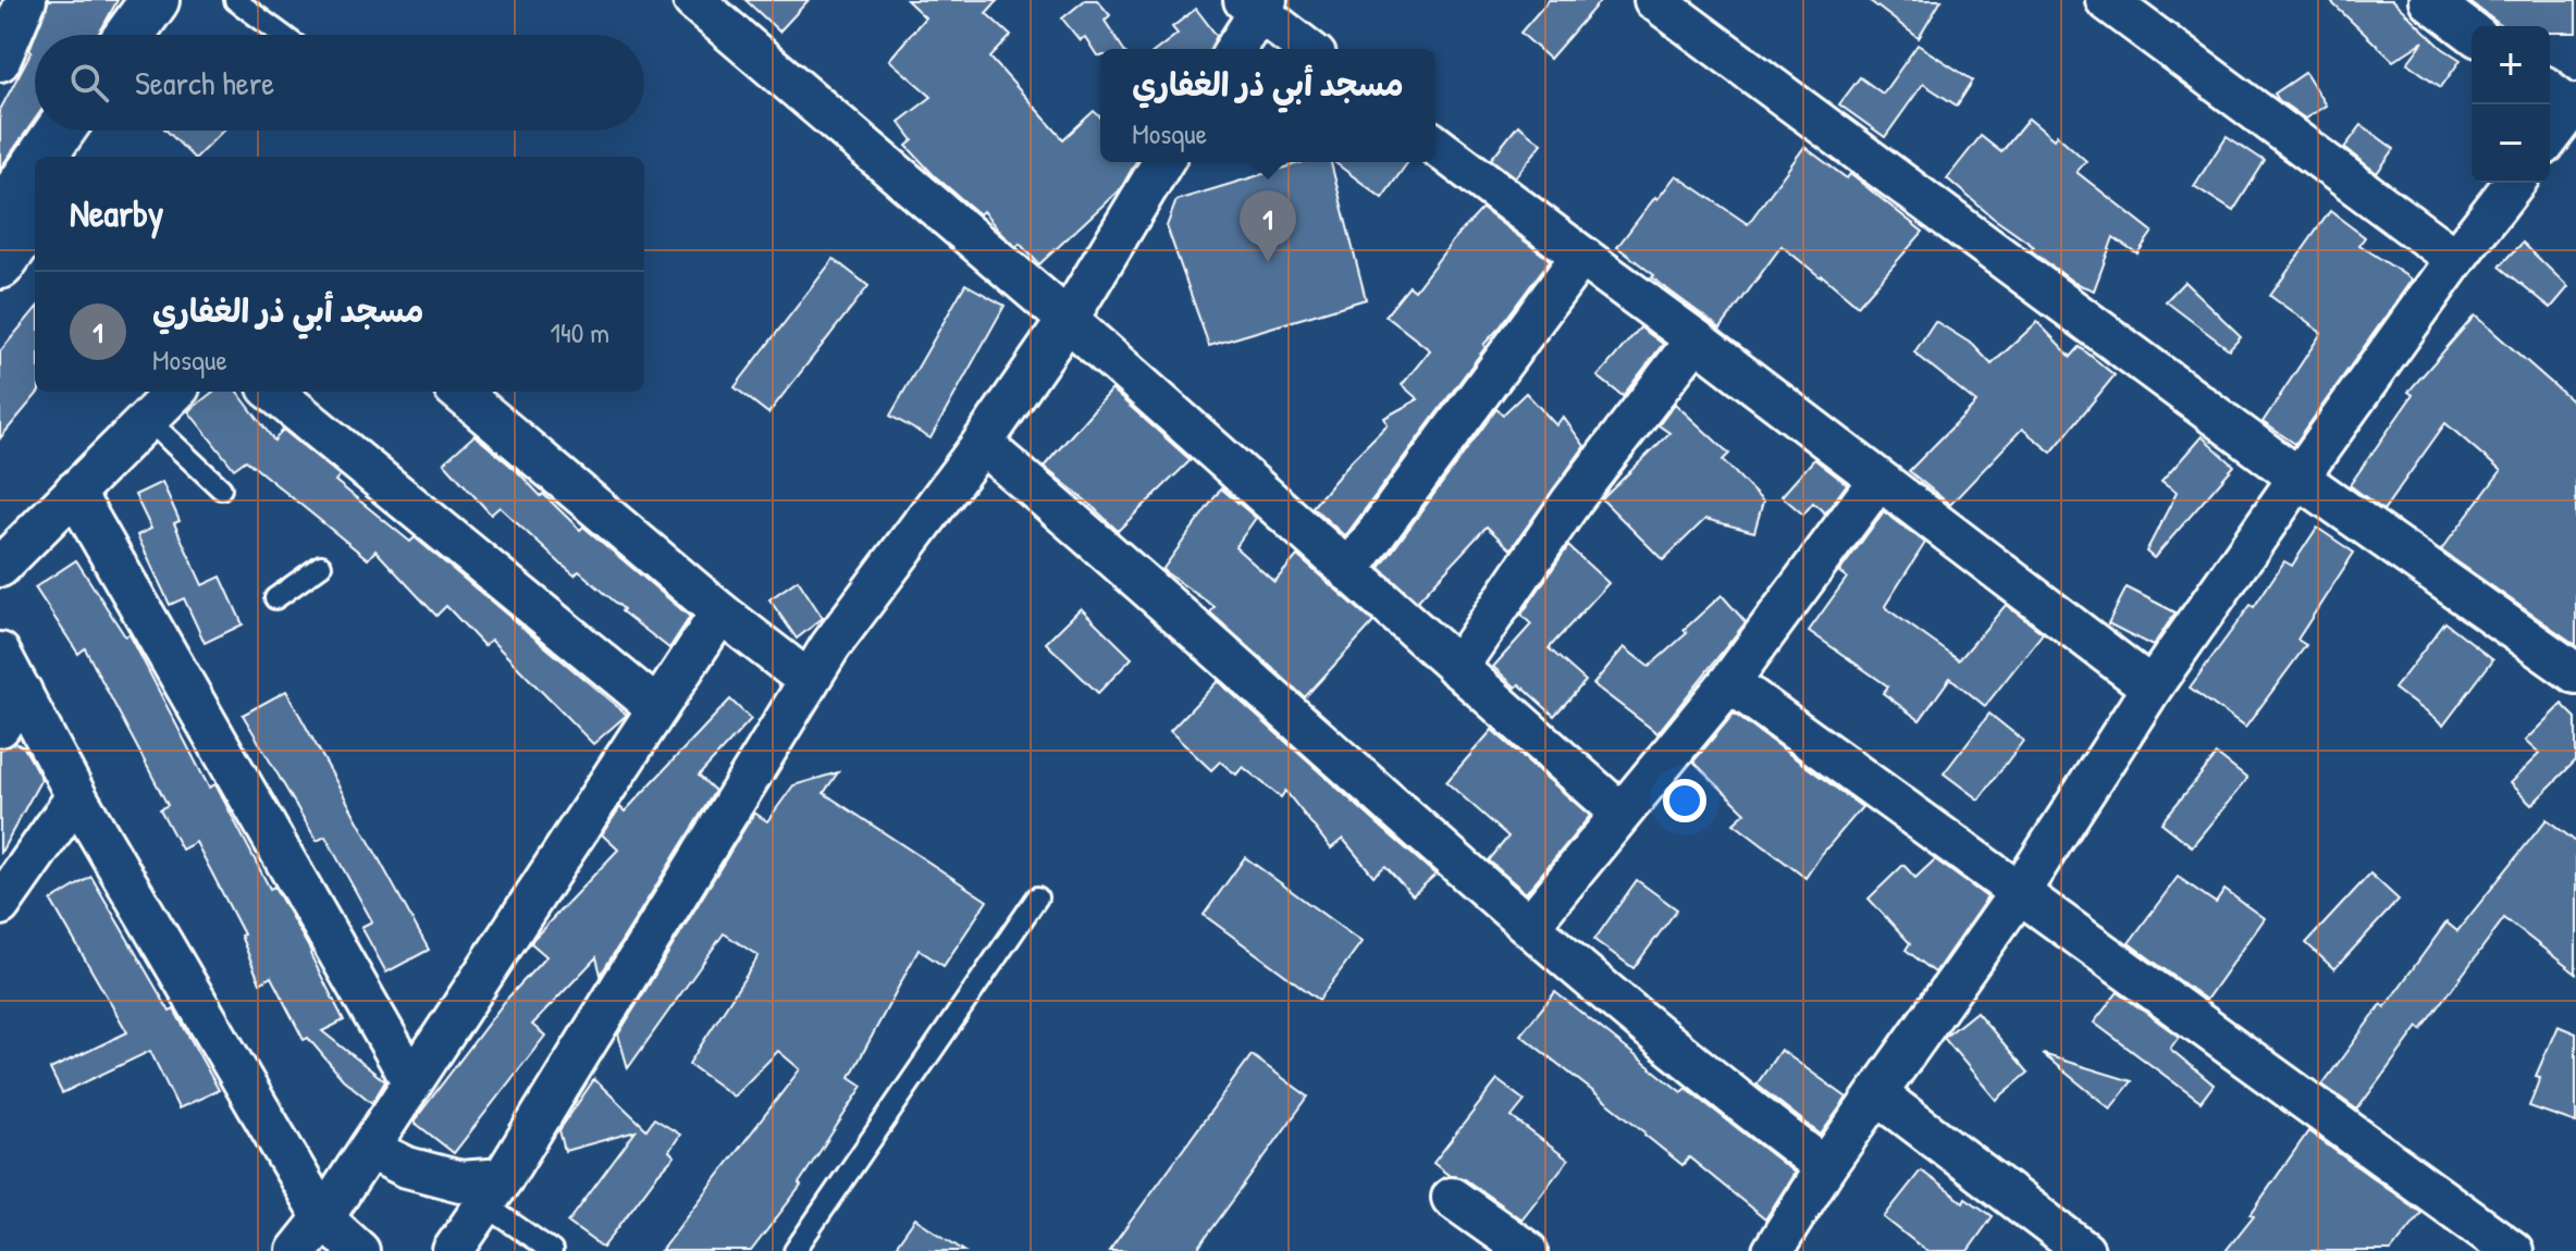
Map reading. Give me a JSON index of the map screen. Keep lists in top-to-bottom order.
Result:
{
  "page": {
    "map_buttons": ["+", "−"],
    "search": "Search here",
    "popup": ["مسجد أبي ذر الغفاري", "Mosque"],
    "heading": "Nearby",
    "pins": "1",
    "list": [
      {
        "mark": "1",
        "name": "مسجد أبي ذر الغفاري",
        "note": "Mosque",
        "value": "140 m"
      }
    ]
  }
}
